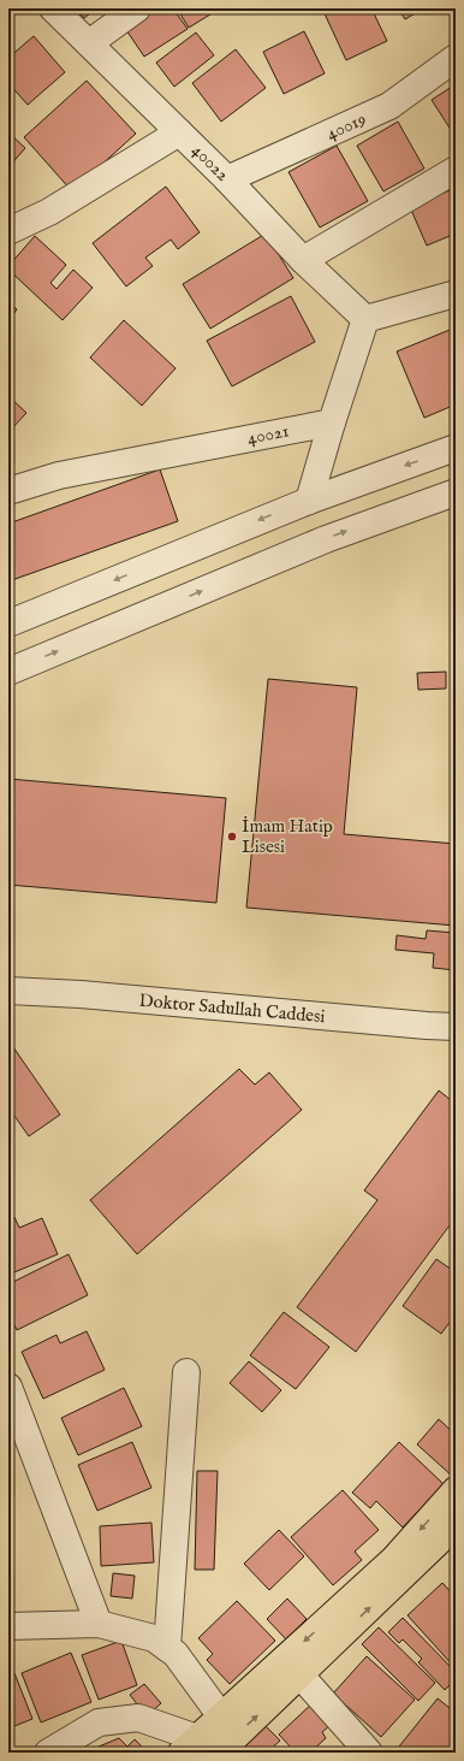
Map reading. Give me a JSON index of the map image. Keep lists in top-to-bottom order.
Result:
{
  "streets": {
    "street": [
      "40019",
      "40022",
      "40021",
      "Doktor Sadullah Caddesi"
    ]
  },
  "crossings": [
    ["40019", "40022"]
  ],
  "places": ["İmam Hatip Lisesi"]
}
